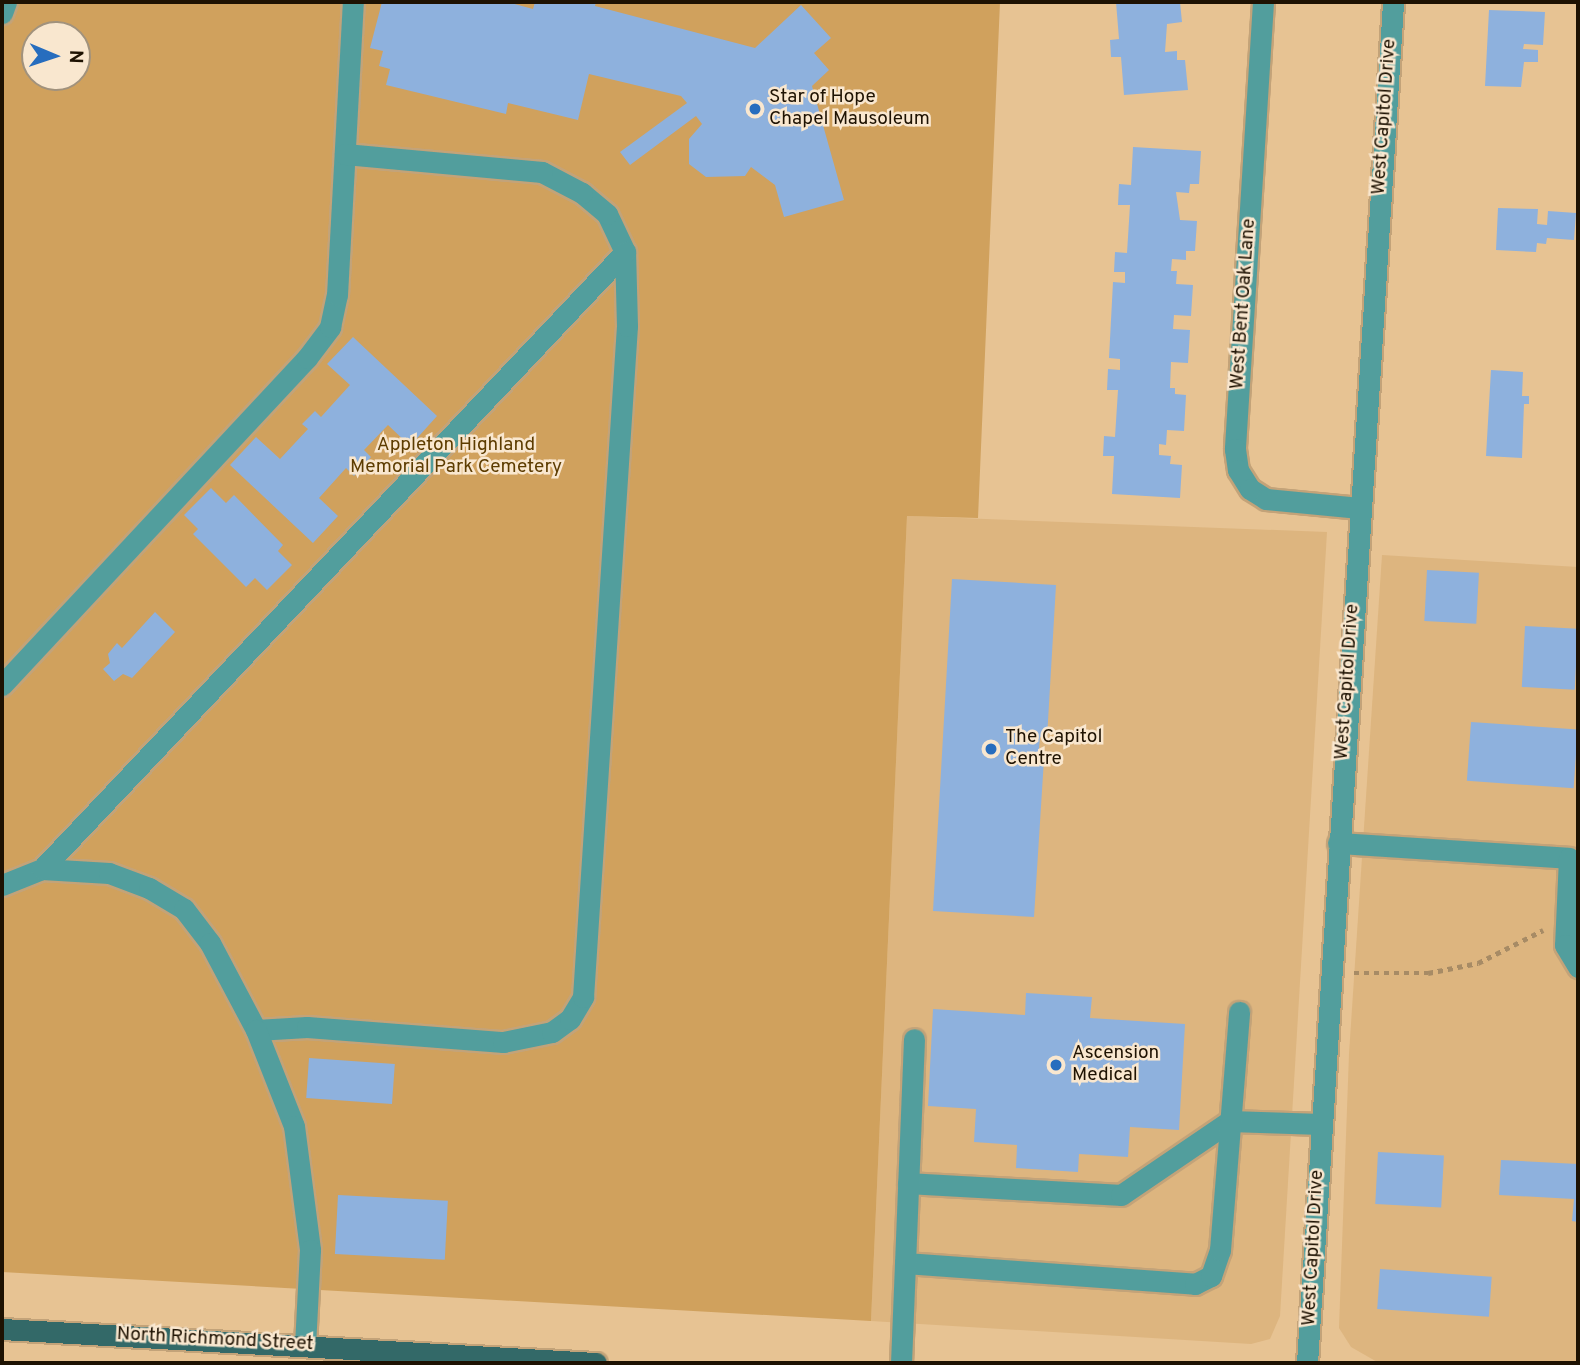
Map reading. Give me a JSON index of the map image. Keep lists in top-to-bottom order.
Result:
{
  "streets": {
    "main road": ["North Richmond Street"],
    "street": ["West Capitol Drive", "West Bent Oak Lane"]
  },
  "crossings": [
    ["West Capitol Drive", "West Bent Oak Lane"]
  ],
  "parks": ["Appleton Highland Memorial Park Cemetery"],
  "places": ["Star of Hope Chapel Mausoleum", "The Capitol Centre", "Ascension Medical"],
  "north": "right"
}
